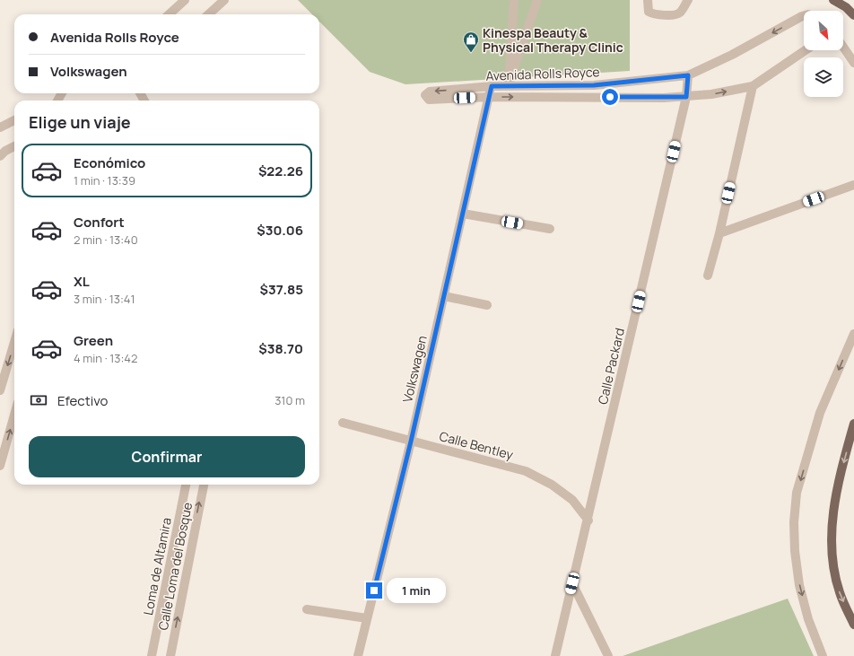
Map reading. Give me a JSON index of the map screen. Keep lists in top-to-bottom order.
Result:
{
  "streets": {
    "street": [
      "Avenida Rolls Royce",
      "Calle Packard",
      "Volkswagen",
      "Calle Bentley",
      "Loma de Altamira",
      "Calle Loma del Bosque"
    ]
  },
  "crossings": [
    ["Avenida Rolls Royce", "Calle Packard"],
    ["Avenida Rolls Royce", "Volkswagen"],
    ["Calle Packard", "Calle Bentley"],
    ["Volkswagen", "Calle Bentley"]
  ],
  "one_way": ["Calle Loma del Bosque"],
  "places": {
    "shop": ["Kinespa Beauty & Physical Therapy Clinic"]
  },
  "north": "bottom right",
  "page": {
    "banner": ["Avenida Rolls Royce", "Volkswagen"],
    "heading": "Elige un viaje",
    "list": [
      {
        "name": "Económico",
        "note": "1 min · 13:39",
        "value": "$22.26"
      },
      {
        "name": "Confort",
        "note": "2 min · 13:40",
        "value": "$30.06"
      },
      {
        "name": "XL",
        "note": "3 min · 13:41",
        "value": "$37.85"
      },
      {
        "name": "Green",
        "note": "4 min · 13:42",
        "value": "$38.70"
      }
    ],
    "pay": ["Efectivo", "310 m"],
    "buttons": "Confirmar",
    "bubble": "1 min"
  }
}
